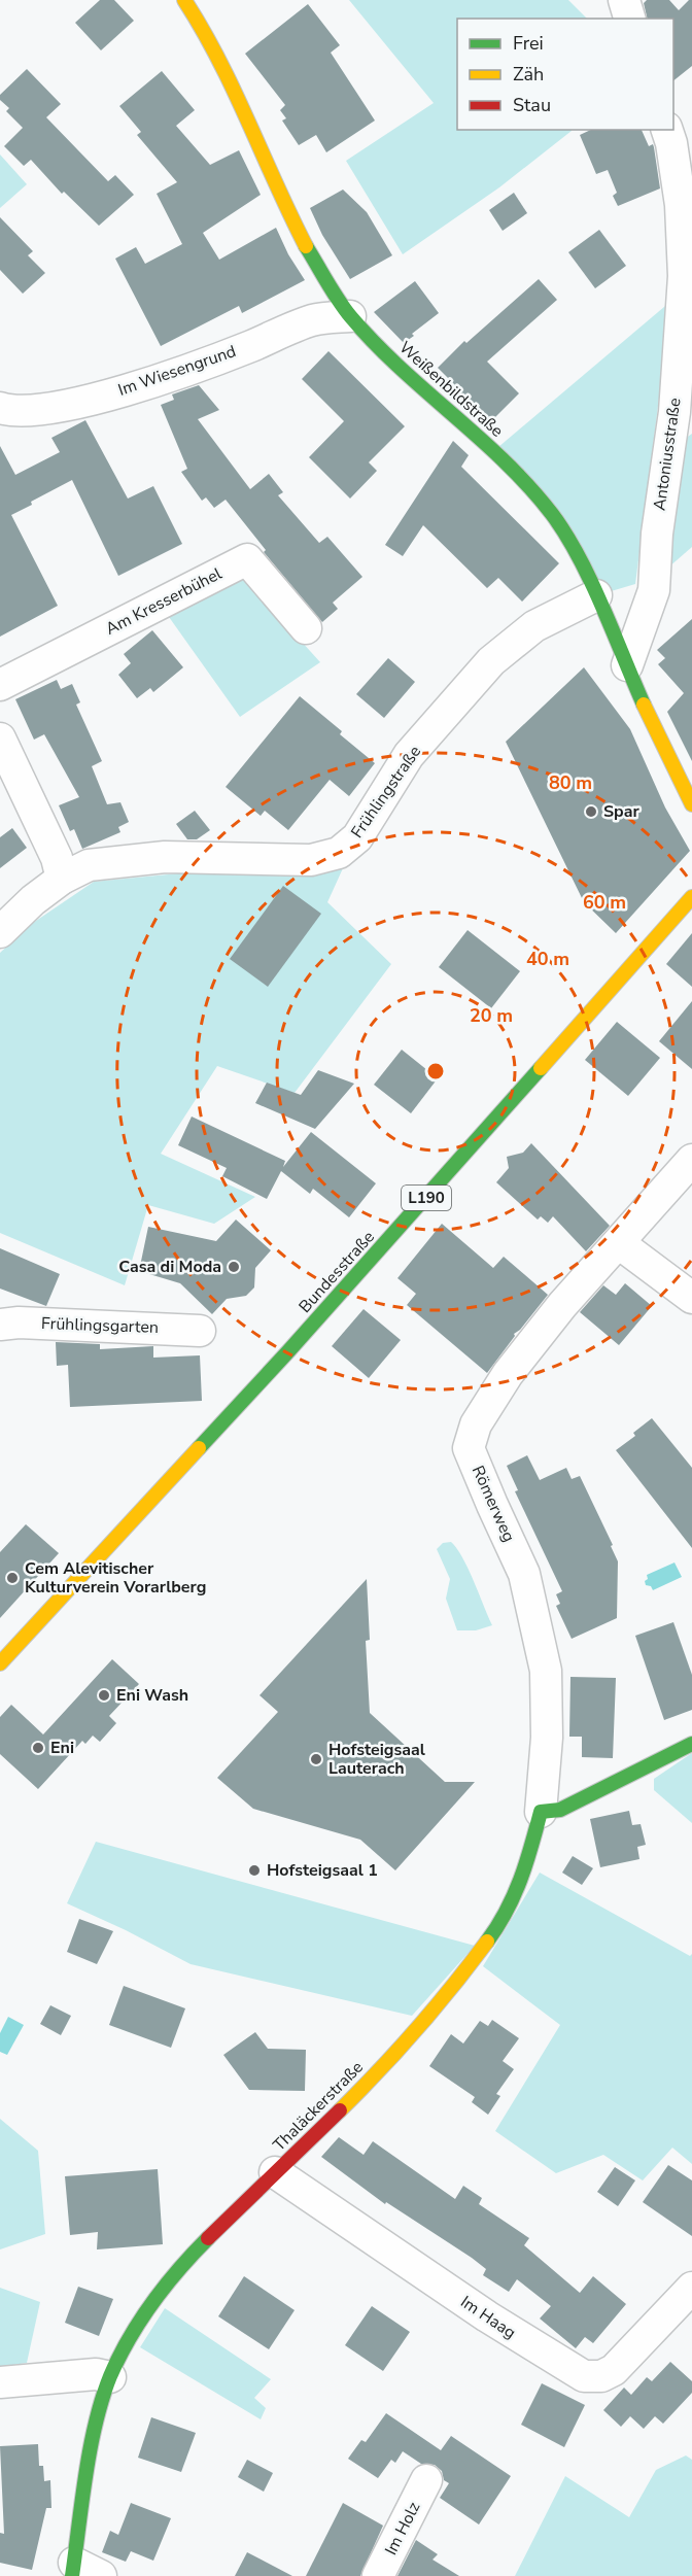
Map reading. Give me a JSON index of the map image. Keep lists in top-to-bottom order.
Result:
{
  "streets": {
    "street": [
      "Im Wiesengrund",
      "Weißenbildstraße",
      "Antoniusstraße",
      "Am Kresserbühel",
      "Frühlingstraße",
      "L190",
      "Bundesstraße",
      "Frühlingsgarten",
      "Römerweg",
      "Thaläckerstraße",
      "Im Haag",
      "Im Holz"
    ]
  },
  "crossings": [
    ["Im Wiesengrund", "Weißenbildstraße"],
    ["Weißenbildstraße", "Antoniusstraße"],
    ["Weißenbildstraße", "Frühlingstraße"],
    ["Römerweg", "Thaläckerstraße"],
    ["Thaläckerstraße", "Im Haag"]
  ],
  "places": [
    "Spar",
    "Casa di Moda",
    "Cem Alevitischer Kulturverein Vorarlberg",
    "Eni Wash",
    "Eni",
    "Hofsteigsaal Lauterach",
    "Hofsteigsaal 1"
  ],
  "legend": ["Frei", "Zäh", "Stau"],
  "rings": [
    "80 m",
    "60 m",
    "40 m",
    "20 m"
  ]
}
